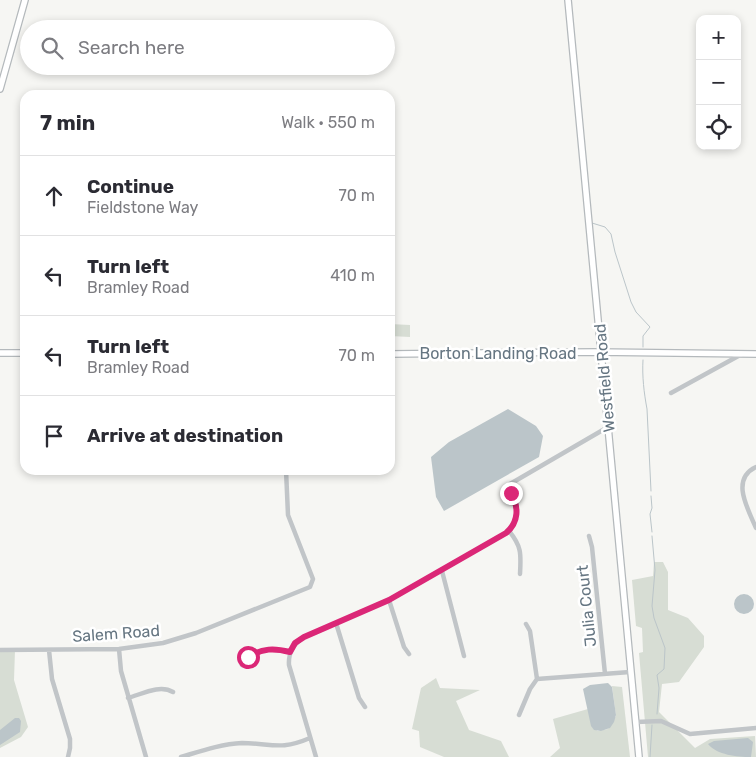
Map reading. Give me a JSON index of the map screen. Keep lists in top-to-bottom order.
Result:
{
  "streets": {
    "street": [
      "Borton Landing Road",
      "Westfield Road",
      "Julia Court",
      "Salem Road"
    ]
  },
  "crossings": [
    ["Borton Landing Road", "Westfield Road"]
  ],
  "page": {
    "map_buttons": ["+", "−"],
    "search": "Search here",
    "heading": ["7 min", "Walk · 550 m"],
    "list": [
      ["Continue", "Fieldstone Way", "70 m"],
      ["Turn left", "Bramley Road", "410 m"],
      ["Turn left", "Bramley Road", "70 m"],
      "Arrive at destination"
    ]
  }
}
